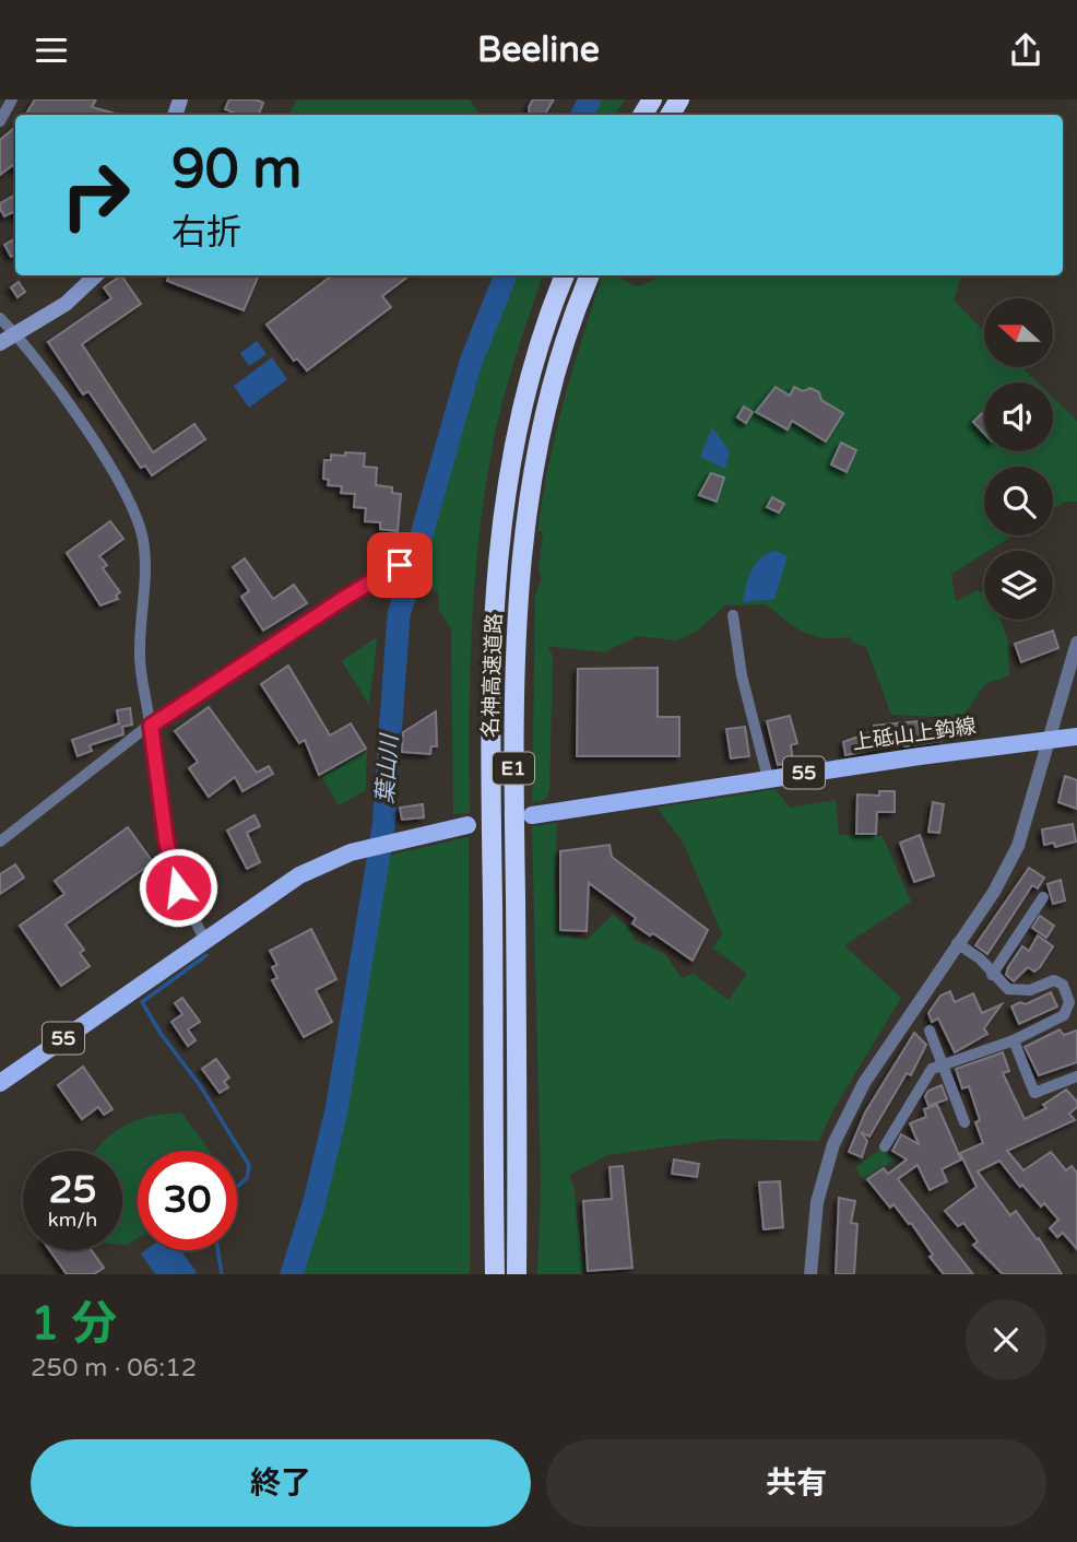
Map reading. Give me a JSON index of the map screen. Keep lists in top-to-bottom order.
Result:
{
  "streets": {
    "highway": ["名神高速道路", "E1"],
    "main road": ["上砥山上鈎線", "55"]
  },
  "water": ["葉山川"],
  "north": "left",
  "page": {
    "header": "Beeline",
    "turn": ["90 m", "右折"],
    "speed": "25 km/h",
    "limit": "30",
    "heading": ["1 分", "250 m · 06:12"],
    "buttons": ["終了", "共有"]
  }
}
